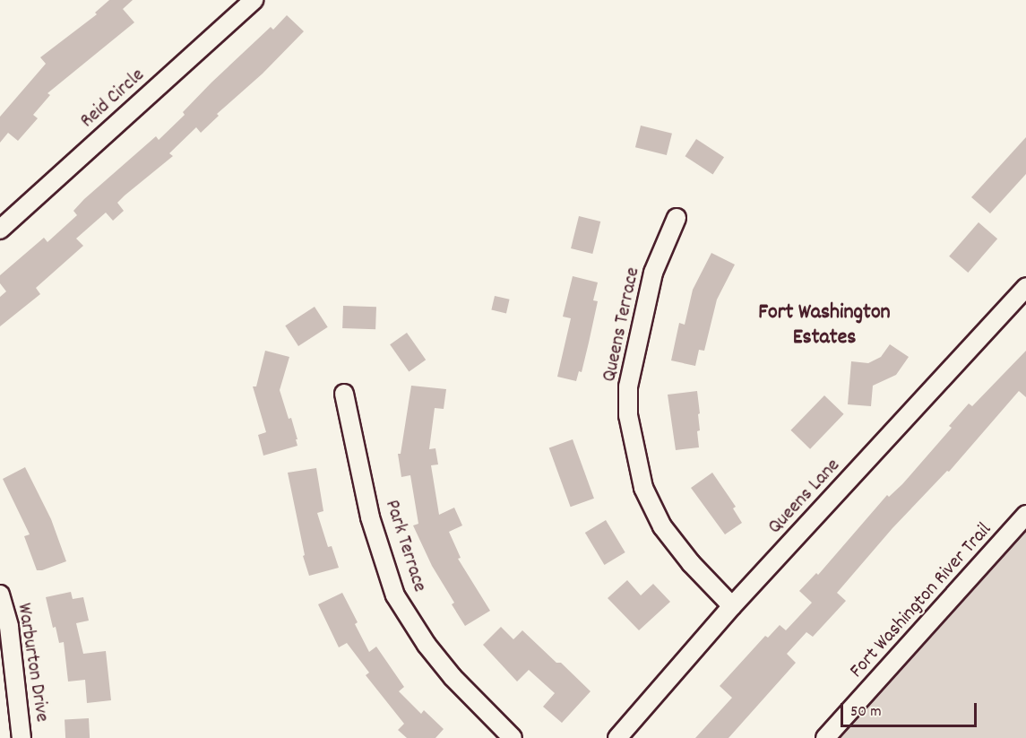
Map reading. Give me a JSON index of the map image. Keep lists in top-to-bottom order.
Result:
{
  "streets": {
    "street": [
      "Reid Circle",
      "Queens Terrace",
      "Queens Lane",
      "Park Terrace",
      "Fort Washington River Trail",
      "Warburton Drive"
    ]
  },
  "crossings": [
    ["Queens Terrace", "Queens Lane"]
  ],
  "districts": ["Fort Washington Estates"],
  "scale_bar": "50 m"
}
